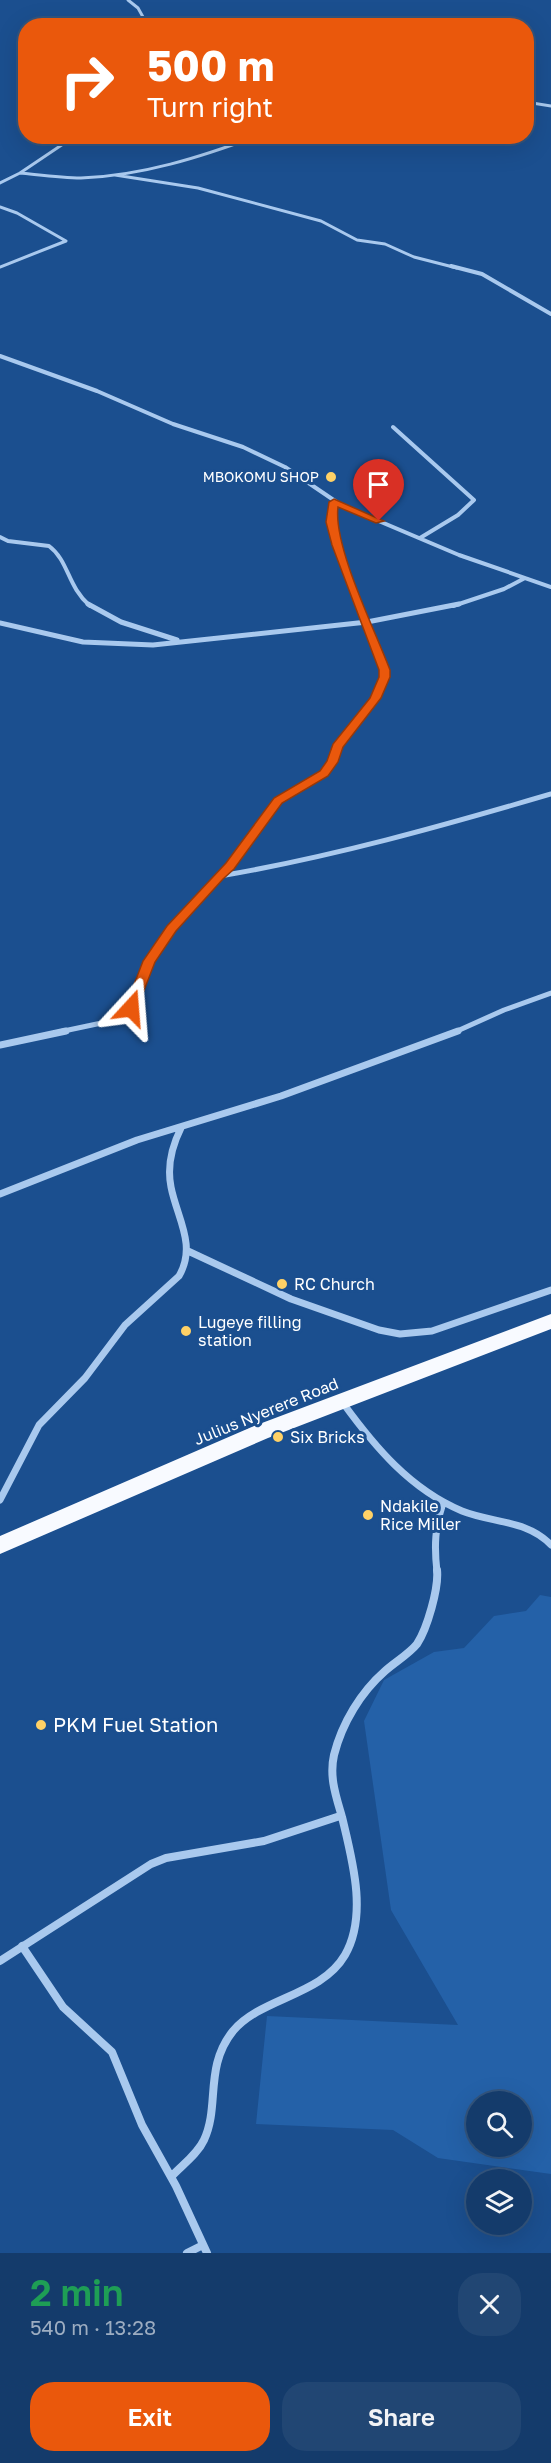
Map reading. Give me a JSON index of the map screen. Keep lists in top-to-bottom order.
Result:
{
  "streets": {
    "highway": ["Julius Nyerere Road"]
  },
  "places": [
    "MBOKOMU SHOP",
    "RC Church",
    "Lugeye filling station",
    "Six Bricks",
    "Ndakile Rice Miller",
    "PKM Fuel Station"
  ],
  "page": {
    "turn": ["500 m", "Turn right"],
    "heading": ["2 min", "540 m · 13:28"],
    "buttons": ["Exit", "Share"]
  }
}
